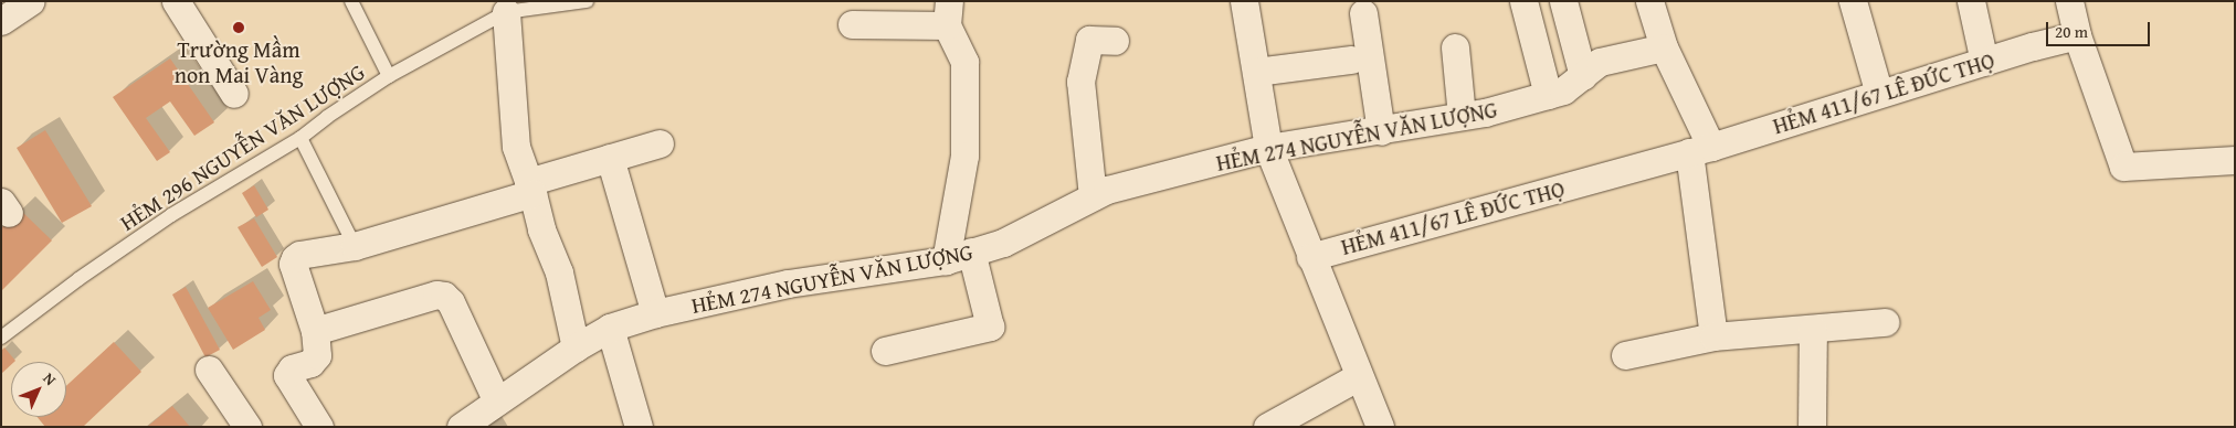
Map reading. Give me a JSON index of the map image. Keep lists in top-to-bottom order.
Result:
{
  "streets": {
    "street": ["HẺM 411/67 LÊ ĐỨC THỌ", "HẺM 274 NGUYỄN VĂN LƯỢNG"],
    "lane": ["HẺM 296 NGUYỄN VĂN LƯỢNG"]
  },
  "places": ["Trường Mầm non Mai Vàng"],
  "scale_bar": "20 m",
  "north": "top right"
}
